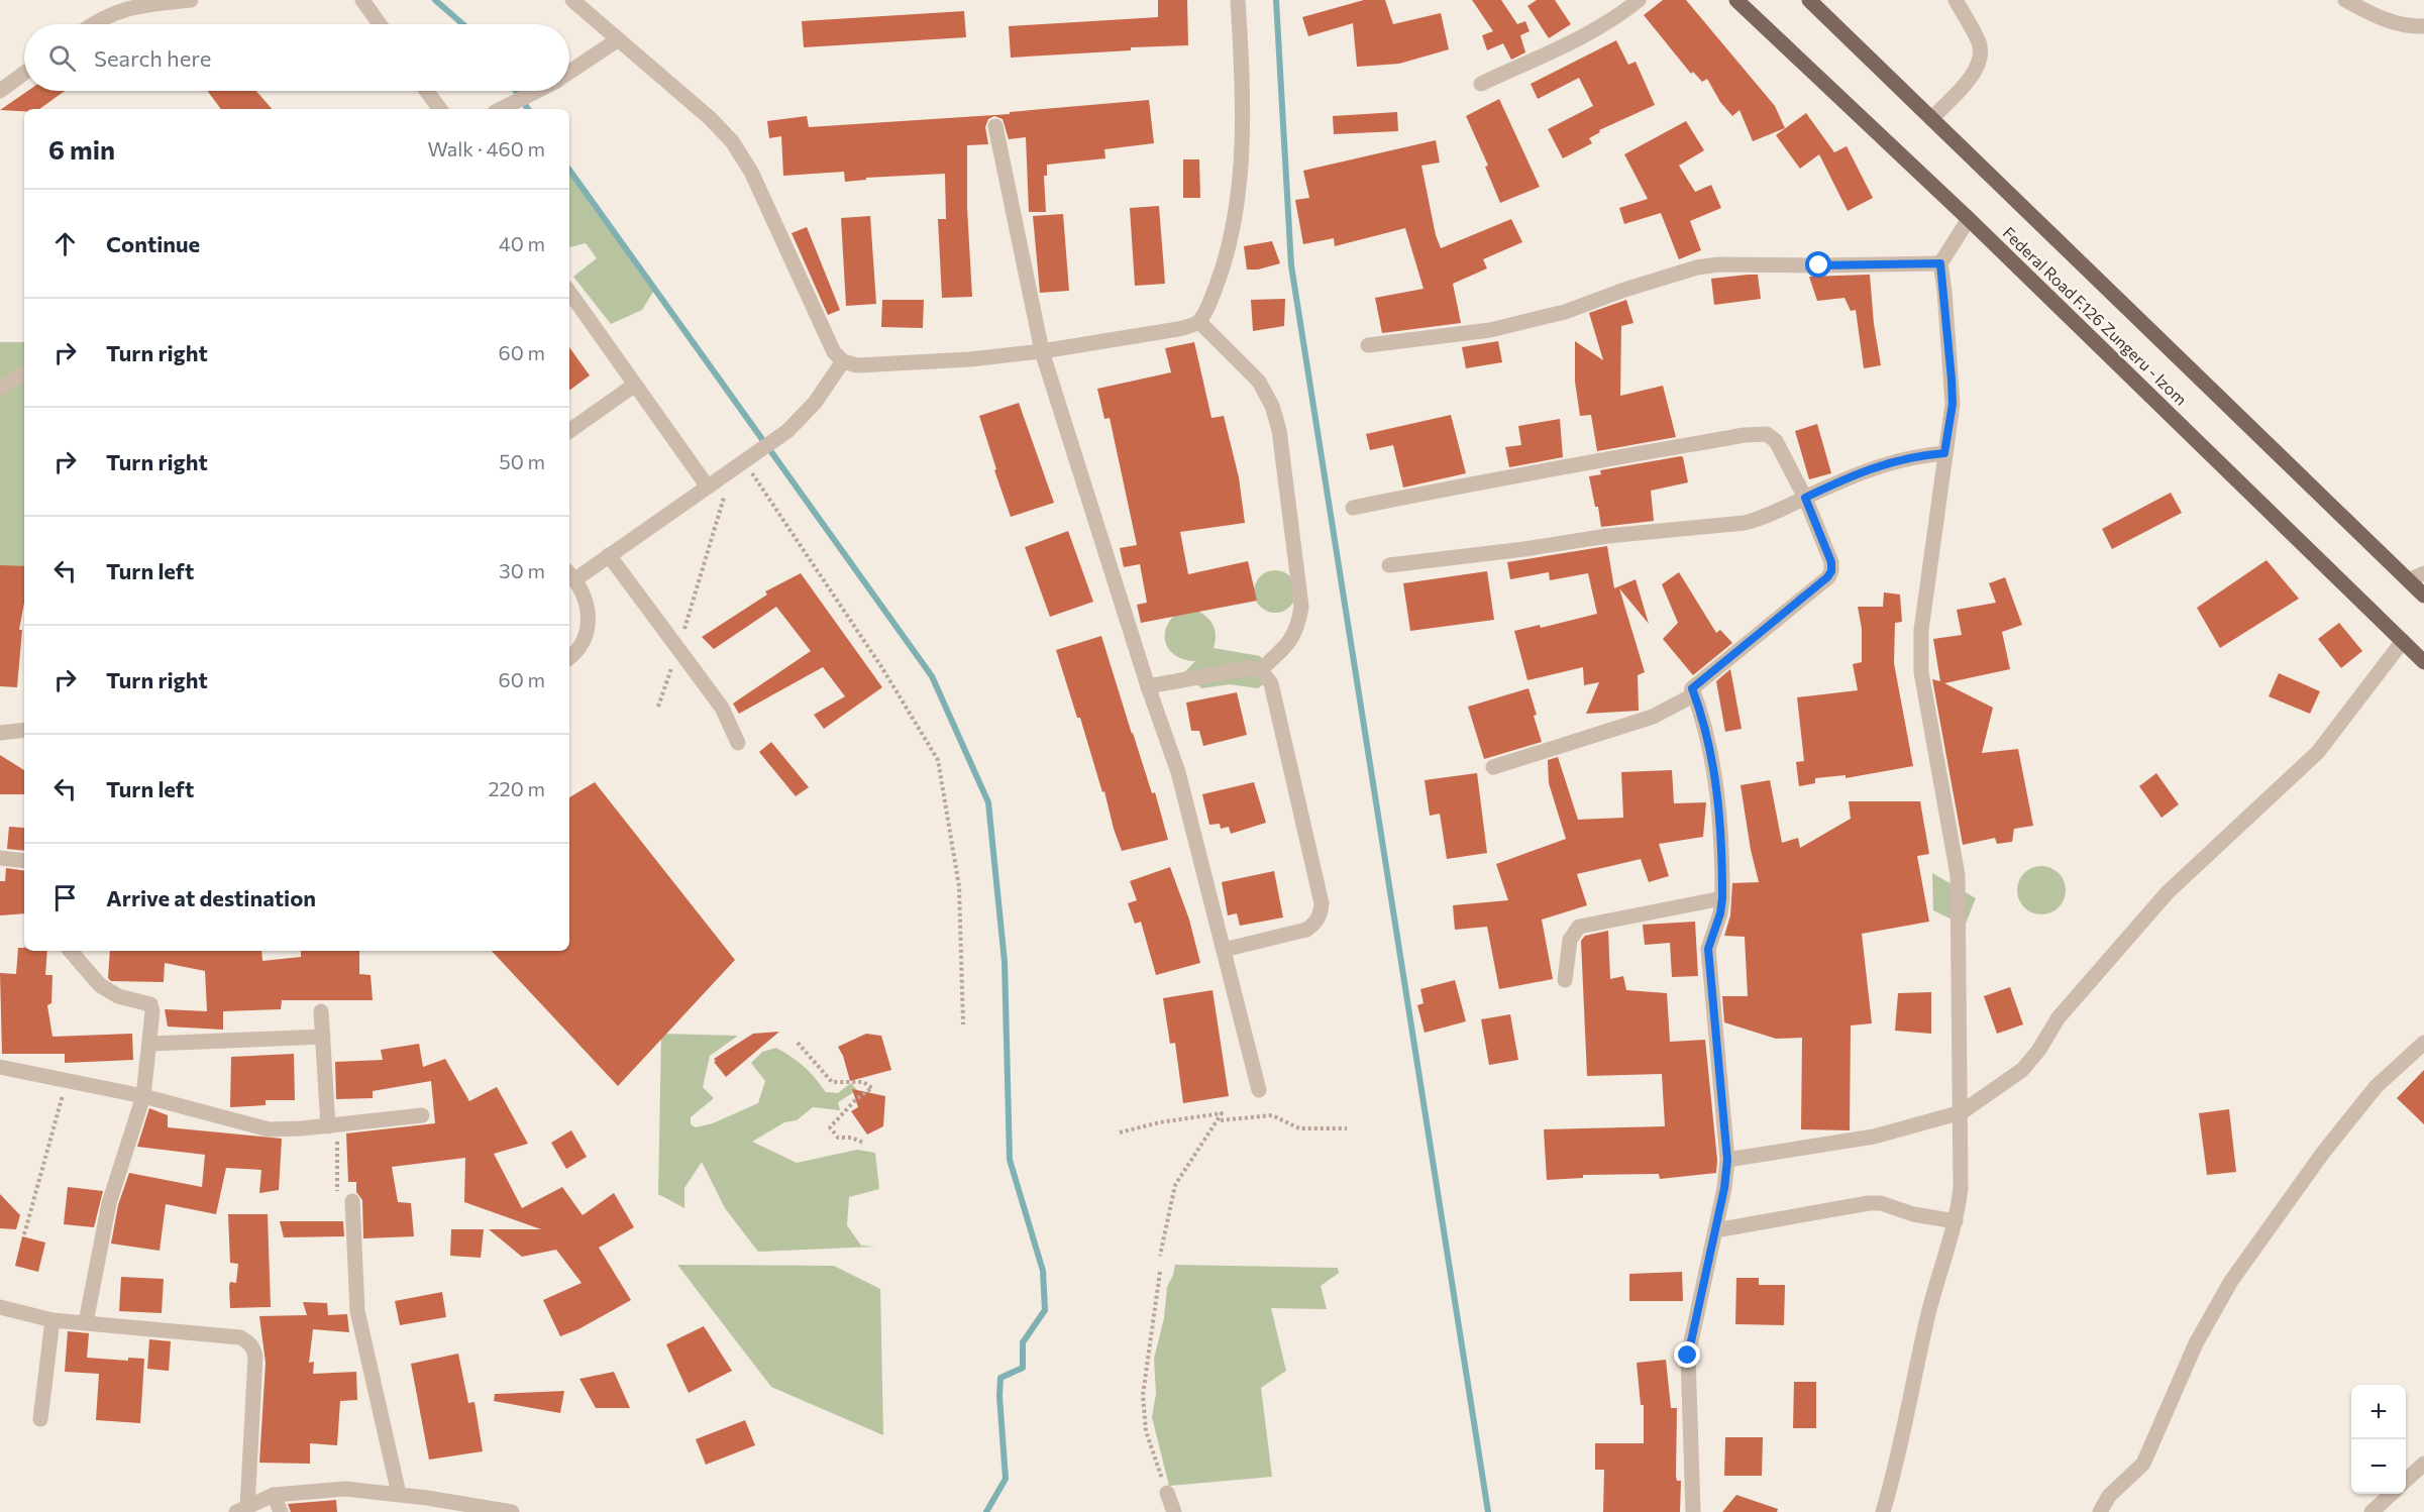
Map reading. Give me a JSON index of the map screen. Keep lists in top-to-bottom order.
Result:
{
  "streets": {
    "main road": ["Federal Road F.126 Zungeru - Izom"]
  },
  "page": {
    "search": "Search here",
    "heading": ["6 min", "Walk · 460 m"],
    "list": [
      ["Continue", "40 m"],
      ["Turn right", "60 m"],
      ["Turn right", "50 m"],
      ["Turn left", "30 m"],
      ["Turn right", "60 m"],
      ["Turn left", "220 m"],
      "Arrive at destination"
    ],
    "map_buttons": ["+", "−"]
  }
}
